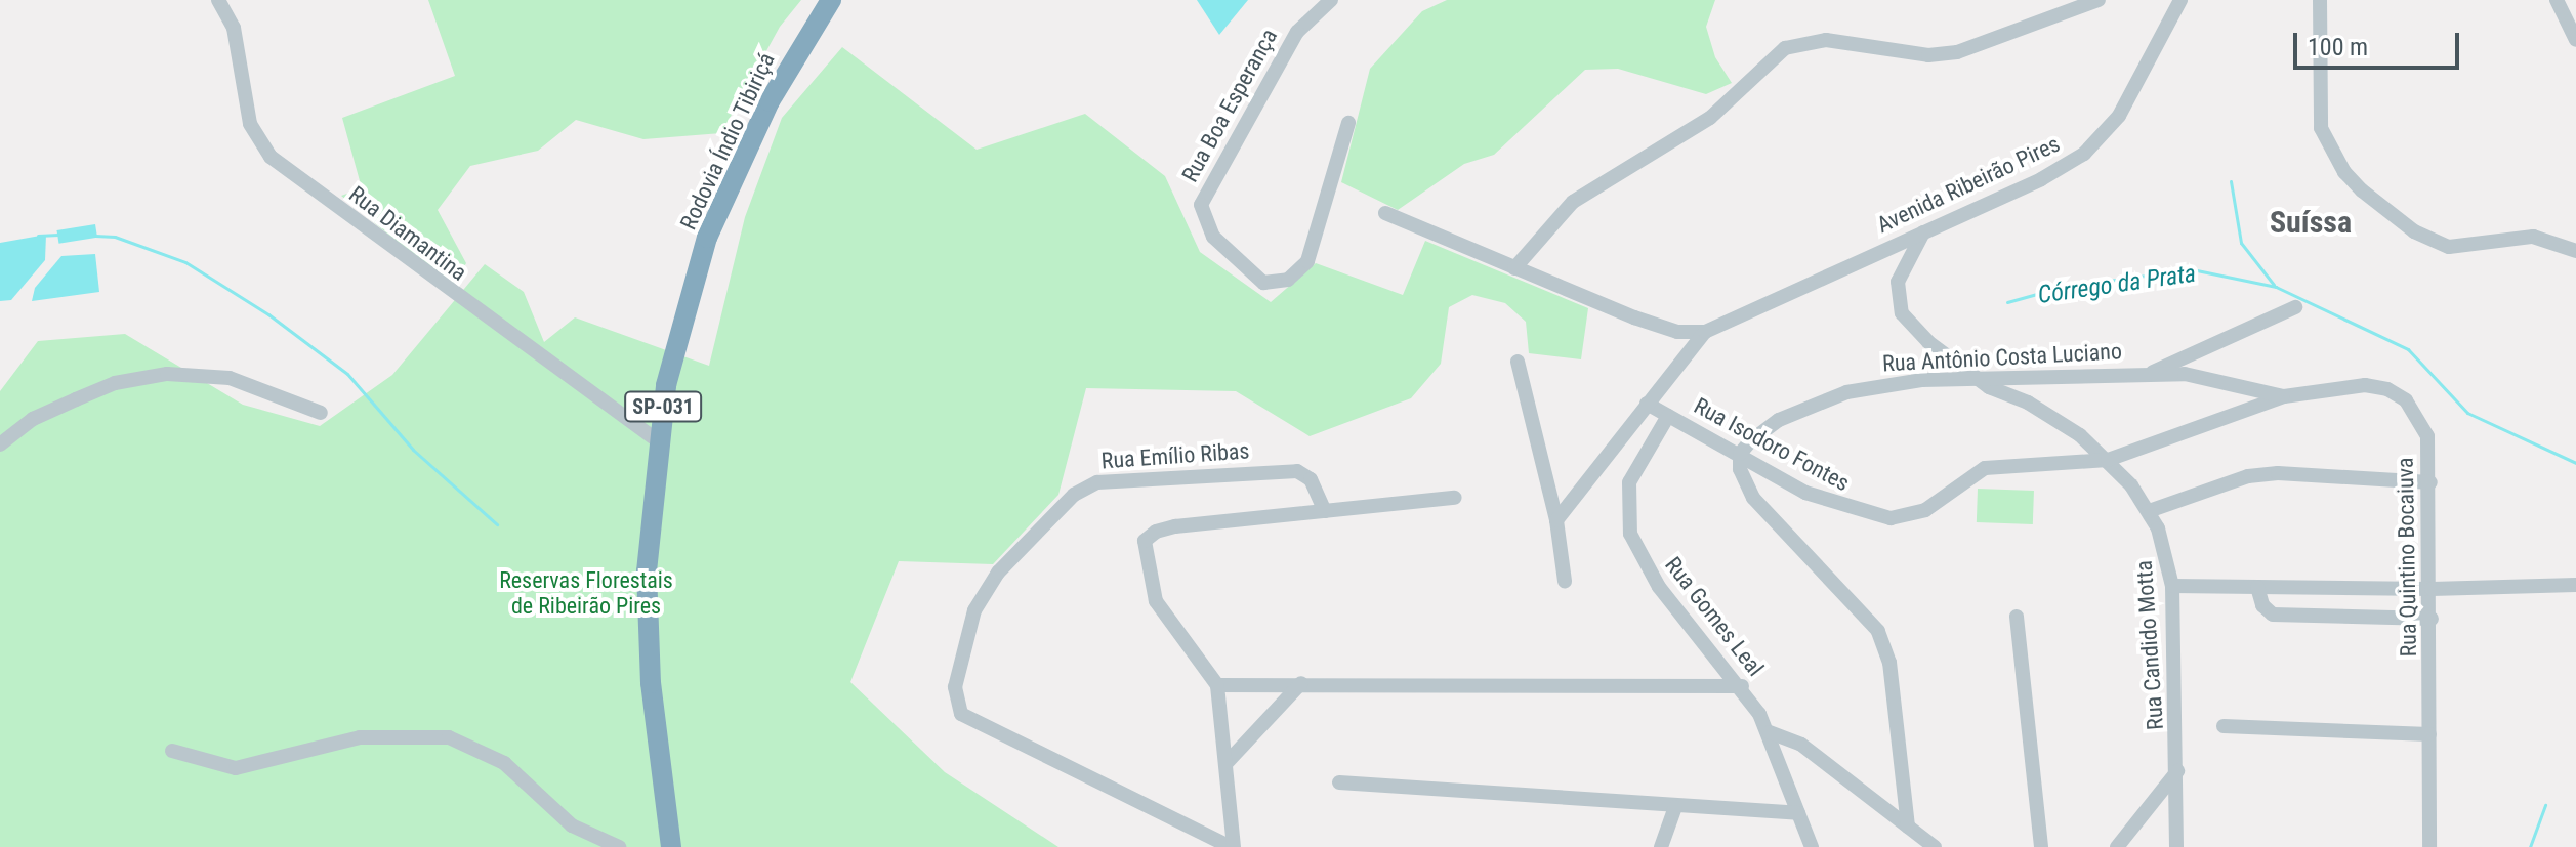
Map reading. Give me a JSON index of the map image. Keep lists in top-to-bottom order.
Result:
{
  "streets": {
    "highway": ["Rodovia Índio Tibiriçá", "SP-031"],
    "street": [
      "Rua Boa Esperança",
      "Avenida Ribeirão Pires",
      "Rua Diamantina",
      "Rua Antônio Costa Luciano",
      "Rua Isodoro Fontes",
      "Rua Emílio Ribas",
      "Rua Quintino Bocaiuva",
      "Rua Gomes Leal",
      "Rua Candido Motta"
    ]
  },
  "crossings": [
    ["Rodovia Índio Tibiriçá", "Rua Diamantina"],
    ["Avenida Ribeirão Pires", "Rua Candido Motta"],
    ["Rua Antônio Costa Luciano", "Rua Isodoro Fontes"],
    ["Rua Antônio Costa Luciano", "Rua Quintino Bocaiuva"],
    ["Rua Antônio Costa Luciano", "Rua Candido Motta"],
    ["Rua Isodoro Fontes", "Rua Quintino Bocaiuva"],
    ["Rua Isodoro Fontes", "Rua Gomes Leal"],
    ["Rua Isodoro Fontes", "Rua Candido Motta"]
  ],
  "districts": ["Suíssa"],
  "water": ["Córrego da Prata"],
  "parks": ["Reservas Florestais de Ribeirão Pires"],
  "scale_bar": "100 m"
}
